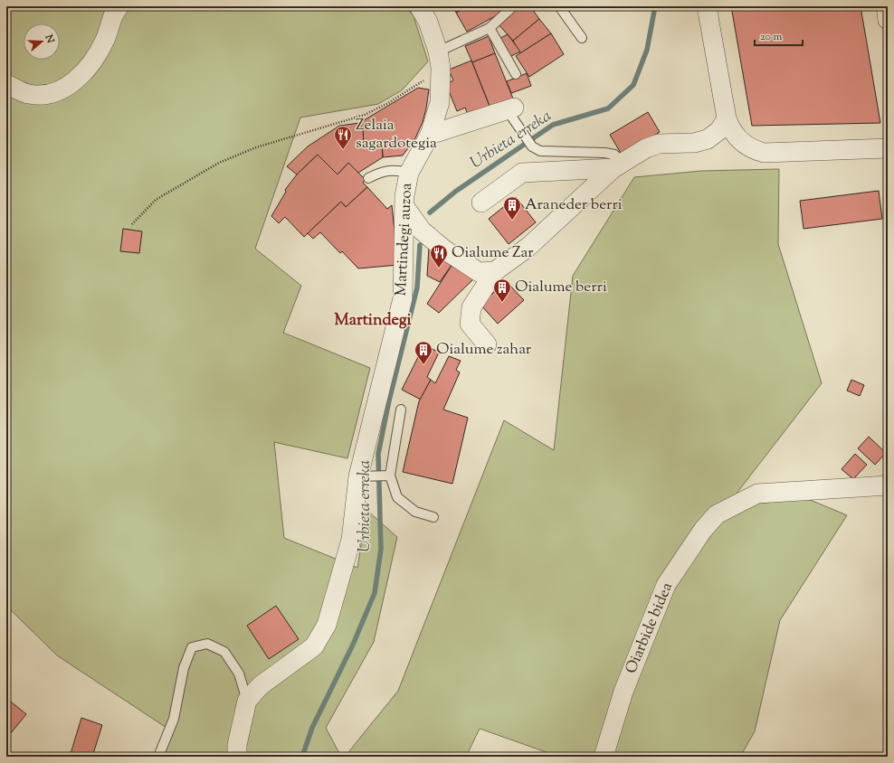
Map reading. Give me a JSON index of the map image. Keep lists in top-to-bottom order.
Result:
{
  "streets": {
    "street": ["Martindegi auzoa", "Oiarbide bidea"]
  },
  "districts": ["Martindegi"],
  "water": ["Urbieta erreka"],
  "places": {
    "restaurant": ["Zelaia sagardotegia", "Oialume Zar"],
    "building": ["Araneder berri", "Oialume berri", "Oialume zahar"]
  },
  "scale_bar": "20 m",
  "north": "right"
}
